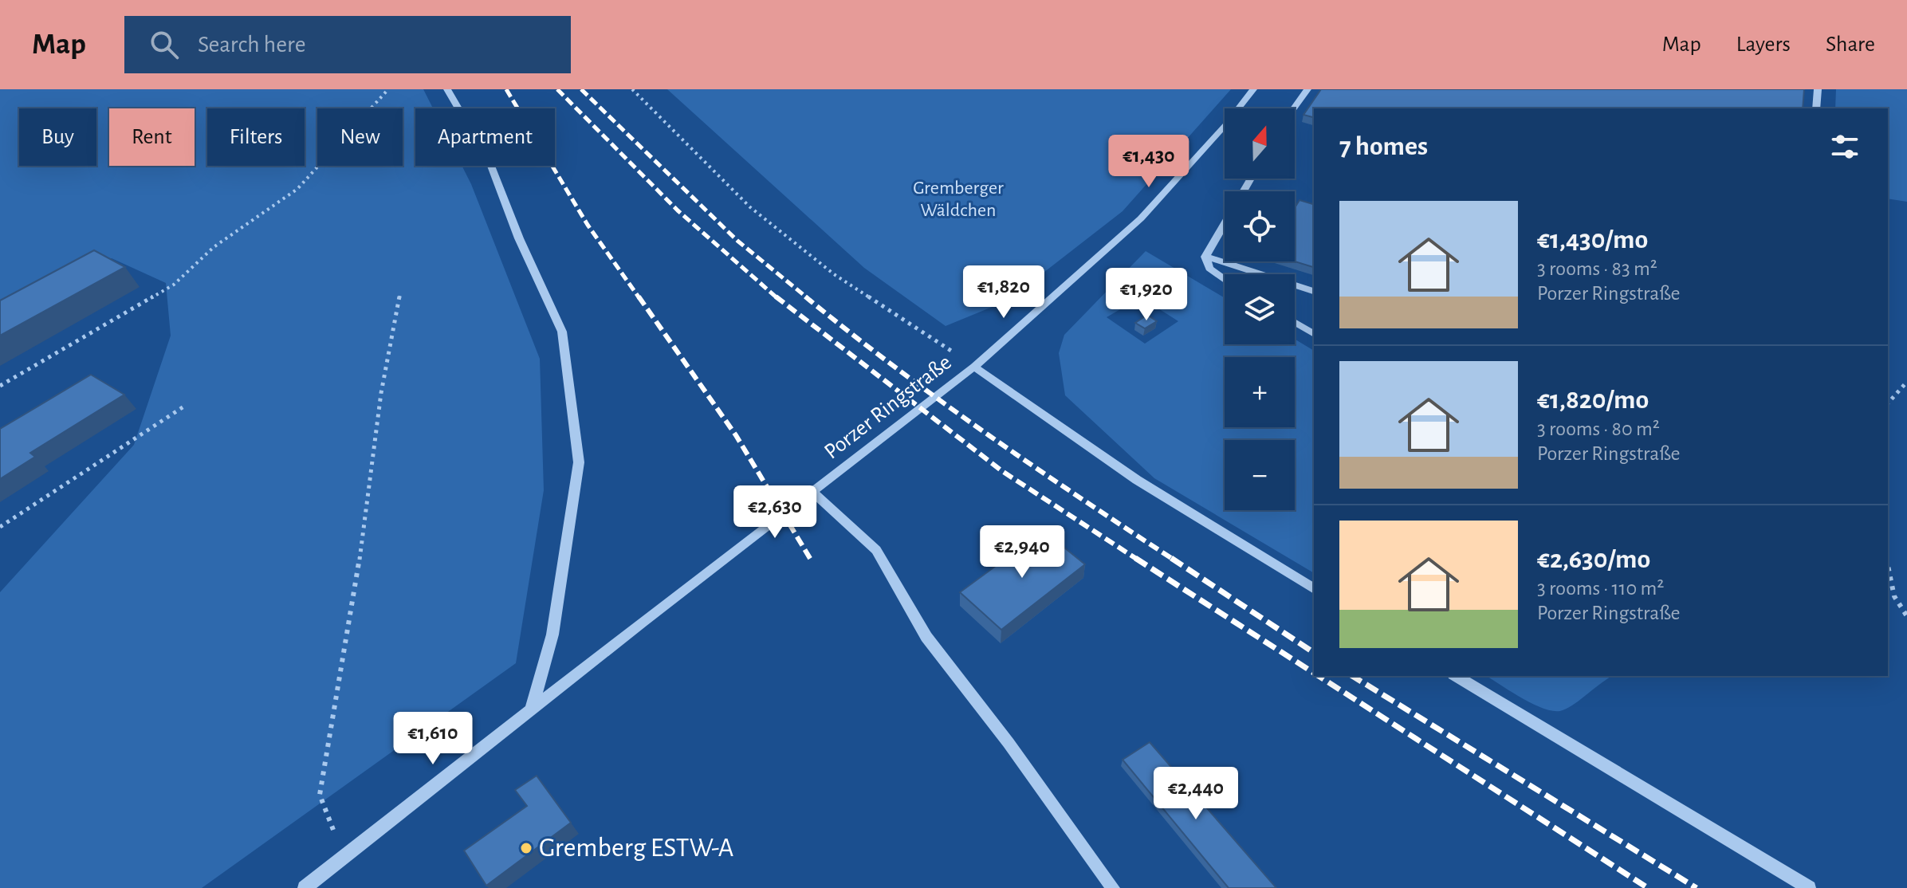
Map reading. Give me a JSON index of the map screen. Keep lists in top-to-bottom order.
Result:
{
  "streets": {
    "street": ["Porzer Ringstraße"]
  },
  "parks": ["Gremberger Wäldchen"],
  "places": ["Gremberg ESTW-A"],
  "north": "top",
  "page": {
    "header": "Map",
    "search": "Search here",
    "nav": ["Map", "Layers", "Share"],
    "map_buttons": ["+", "−"],
    "chip": [
      "Buy",
      "Rent",
      "Filters",
      "New",
      "Apartment"
    ],
    "heading": "7 homes",
    "price": [
      "€1,430",
      "€1,820",
      "€1,920",
      "€2,630",
      "€2,940",
      "€1,610",
      "€2,440"
    ],
    "list": [
      {
        "name": "€1,430/mo",
        "note": "3 rooms · 83 m² · Porzer Ringstraße"
      },
      {
        "name": "€1,820/mo",
        "note": "3 rooms · 80 m² · Porzer Ringstraße"
      },
      {
        "name": "€2,630/mo",
        "note": "3 rooms · 110 m² · Porzer Ringstraße"
      }
    ]
  }
}
